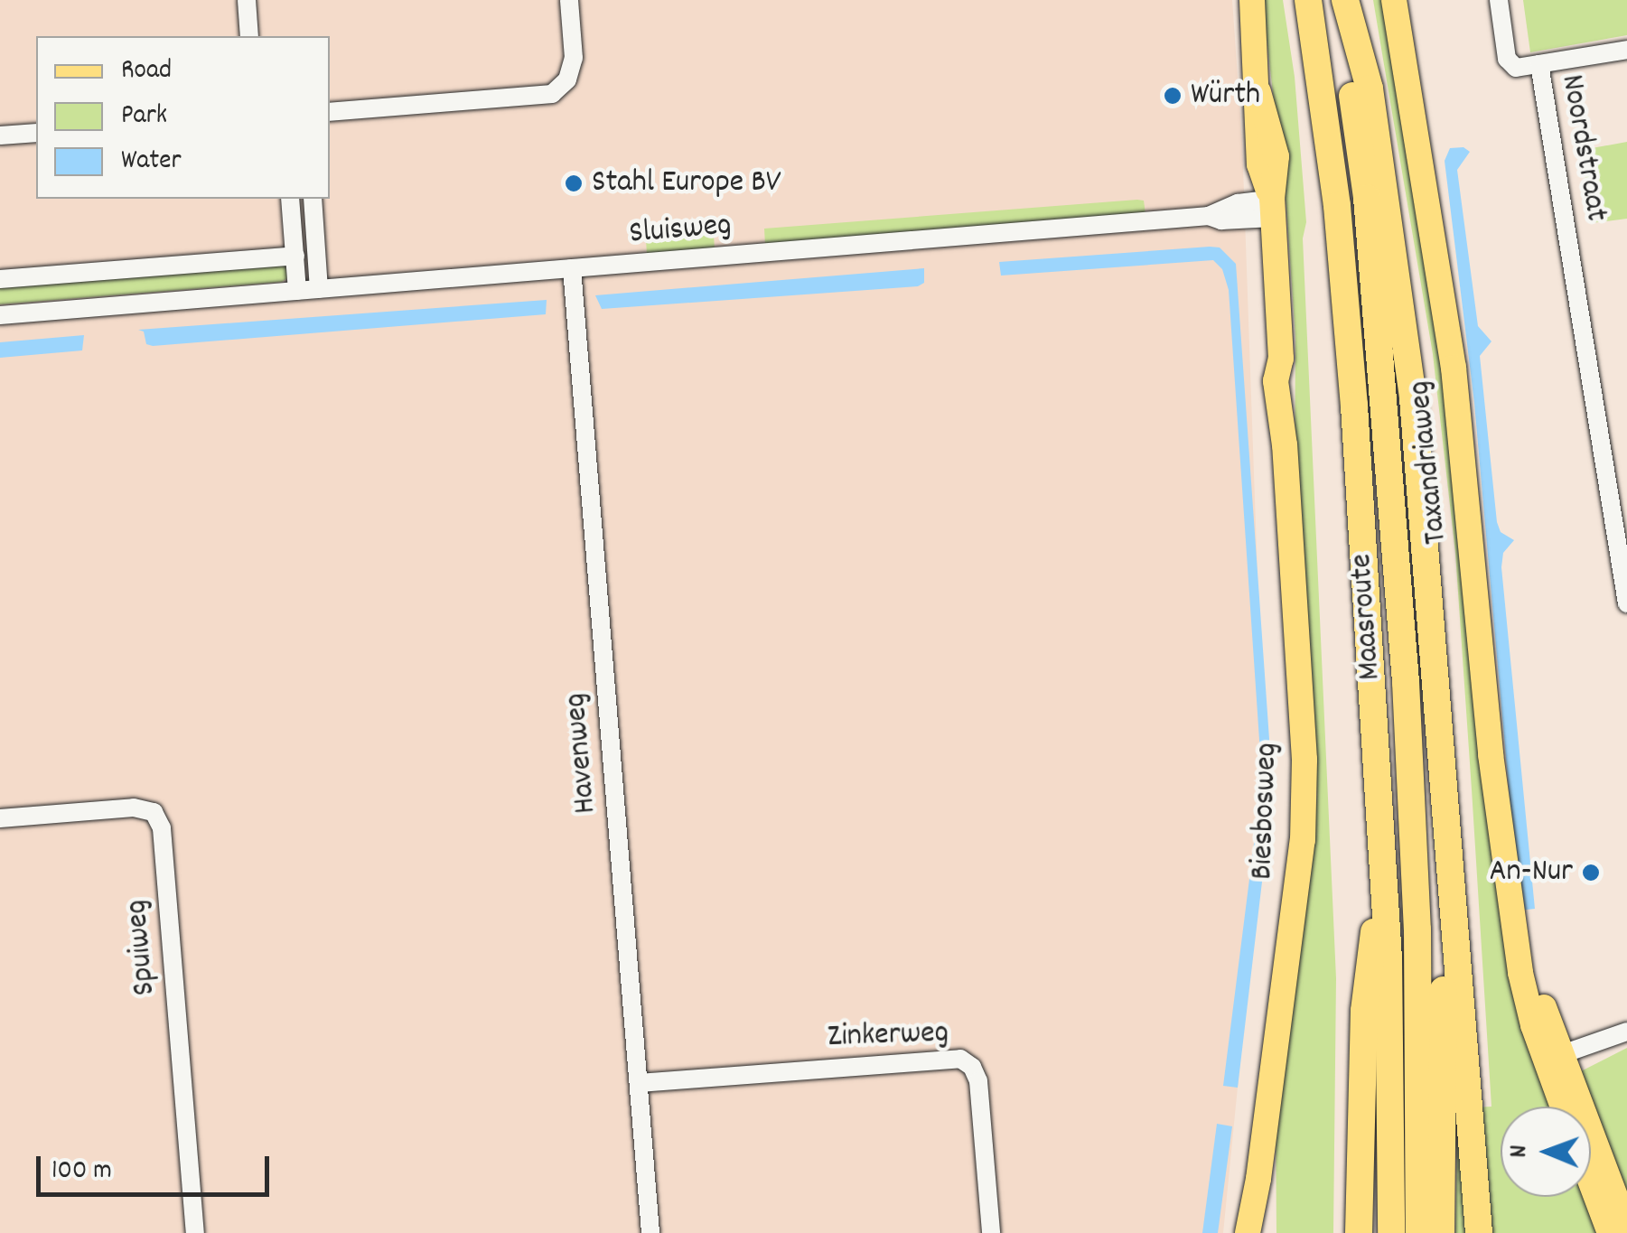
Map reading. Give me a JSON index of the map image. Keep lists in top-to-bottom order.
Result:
{
  "streets": {
    "highway": ["Maasroute"],
    "main road": ["Taxandriaweg", "Biesbosweg"],
    "street": [
      "Noordstraat",
      "Sluisweg",
      "Havenweg",
      "Spuiweg",
      "Zinkerweg"
    ]
  },
  "crossings": [
    ["Sluisweg", "Havenweg"],
    ["Sluisweg", "Biesbosweg"],
    ["Havenweg", "Zinkerweg"]
  ],
  "places": ["Würth", "Stahl Europe BV", "An-Nur"],
  "legend": ["Road", "Park", "Water"],
  "scale_bar": "100 m",
  "north": "left"
}
